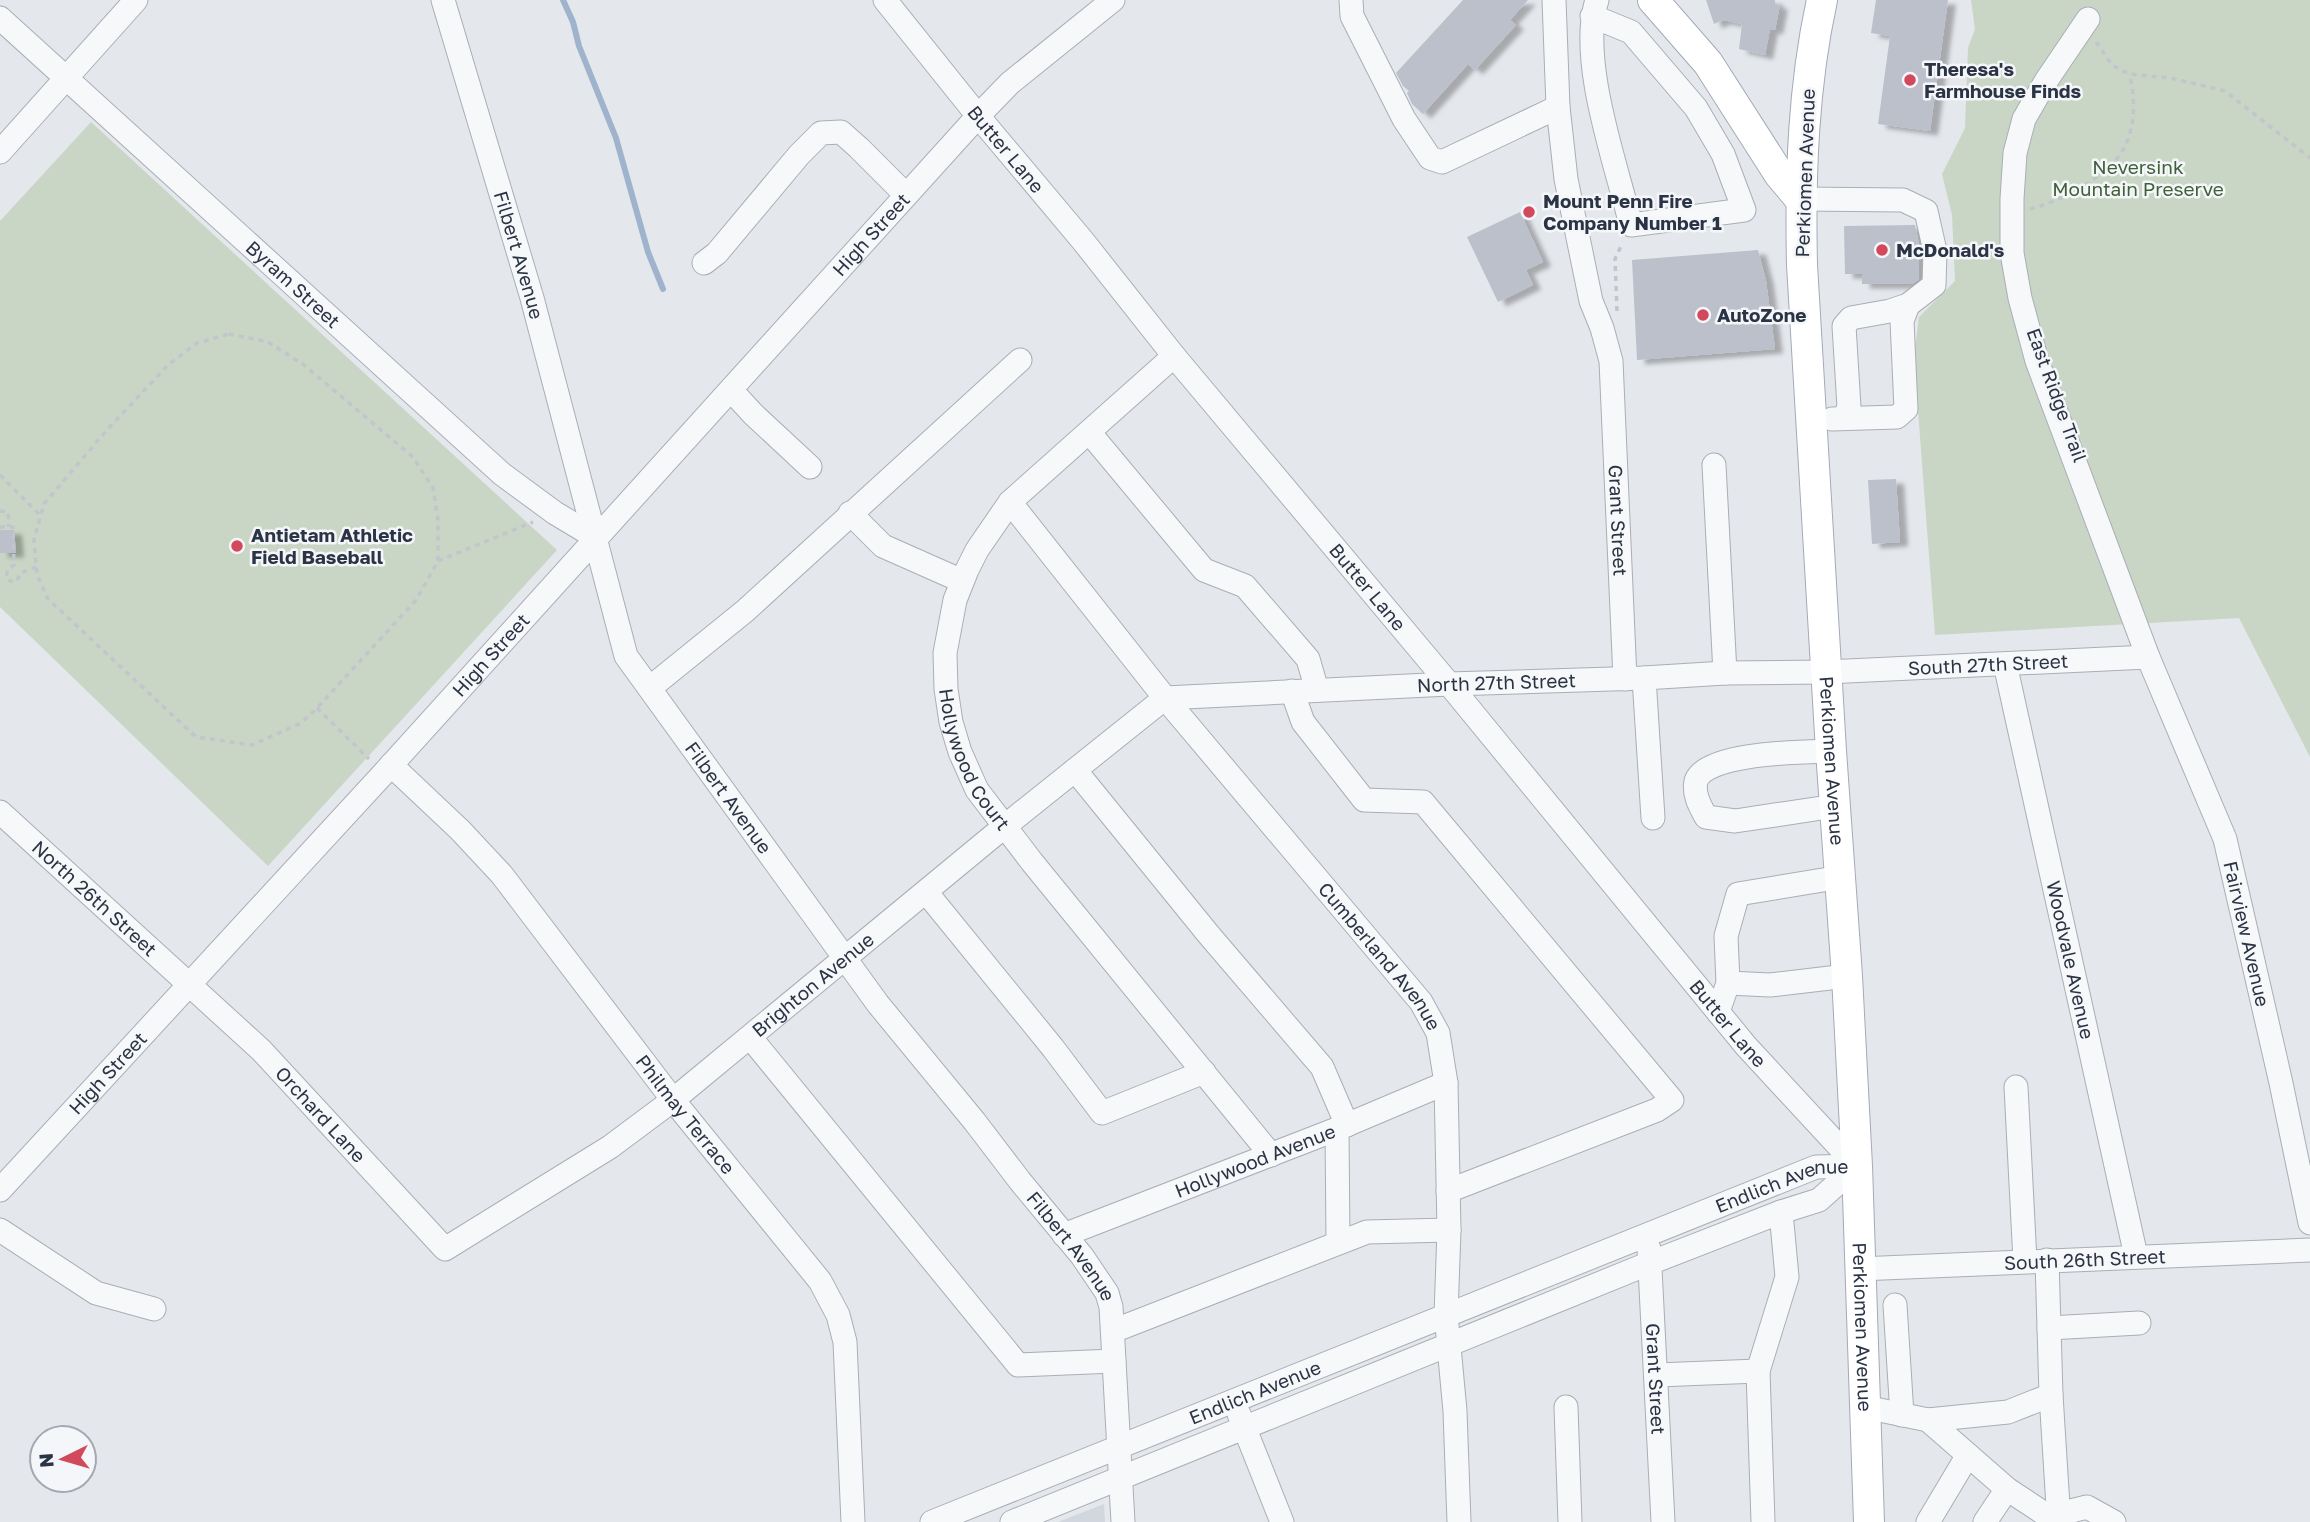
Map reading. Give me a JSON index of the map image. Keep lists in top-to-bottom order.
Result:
{
  "streets": {
    "main road": ["Perkiomen Avenue"],
    "street": [
      "Butter Lane",
      "High Street",
      "Filbert Avenue",
      "Byram Street",
      "Grant Street",
      "South 27th Street",
      "North 27th Street",
      "Hollywood Court",
      "North 26th Street",
      "Fairview Avenue",
      "Cumberland Avenue",
      "Woodvale Avenue",
      "Brighton Avenue",
      "Orchard Lane",
      "Philmay Terrace",
      "Hollywood Avenue",
      "Endlich Avenue",
      "South 26th Street"
    ]
  },
  "crossings": [
    ["Butter Lane", "Perkiomen Avenue"],
    ["Butter Lane", "High Street"],
    ["Butter Lane", "North 27th Street"],
    ["Butter Lane", "Hollywood Court"],
    ["Butter Lane", "Endlich Avenue"],
    ["Perkiomen Avenue", "South 27th Street"],
    ["Perkiomen Avenue", "North 27th Street"],
    ["Perkiomen Avenue", "Endlich Avenue"],
    ["Perkiomen Avenue", "South 26th Street"],
    ["High Street", "Filbert Avenue"],
    ["High Street", "Byram Street"],
    ["High Street", "North 26th Street"],
    ["High Street", "Orchard Lane"],
    ["High Street", "Philmay Terrace"],
    ["Filbert Avenue", "Byram Street"],
    ["Filbert Avenue", "Brighton Avenue"],
    ["Filbert Avenue", "Hollywood Avenue"],
    ["Filbert Avenue", "Endlich Avenue"],
    ["Grant Street", "North 27th Street"],
    ["Grant Street", "Endlich Avenue"],
    ["South 27th Street", "North 27th Street"],
    ["South 27th Street", "Fairview Avenue"],
    ["South 27th Street", "Woodvale Avenue"],
    ["North 27th Street", "Cumberland Avenue"],
    ["North 27th Street", "Brighton Avenue"],
    ["Hollywood Court", "Cumberland Avenue"],
    ["Hollywood Court", "Brighton Avenue"],
    ["Hollywood Court", "Hollywood Avenue"],
    ["North 26th Street", "Orchard Lane"],
    ["Cumberland Avenue", "Brighton Avenue"],
    ["Cumberland Avenue", "Hollywood Avenue"],
    ["Cumberland Avenue", "Endlich Avenue"],
    ["Woodvale Avenue", "South 26th Street"],
    ["Brighton Avenue", "Orchard Lane"],
    ["Brighton Avenue", "Philmay Terrace"]
  ],
  "parks": ["Neversink Mountain Preserve"],
  "places": [
    "Theresa's Farmhouse Finds",
    "Mount Penn Fire Company Number 1",
    "McDonald's",
    "AutoZone",
    "Antietam Athletic Field Baseball"
  ],
  "north": "left"
}
